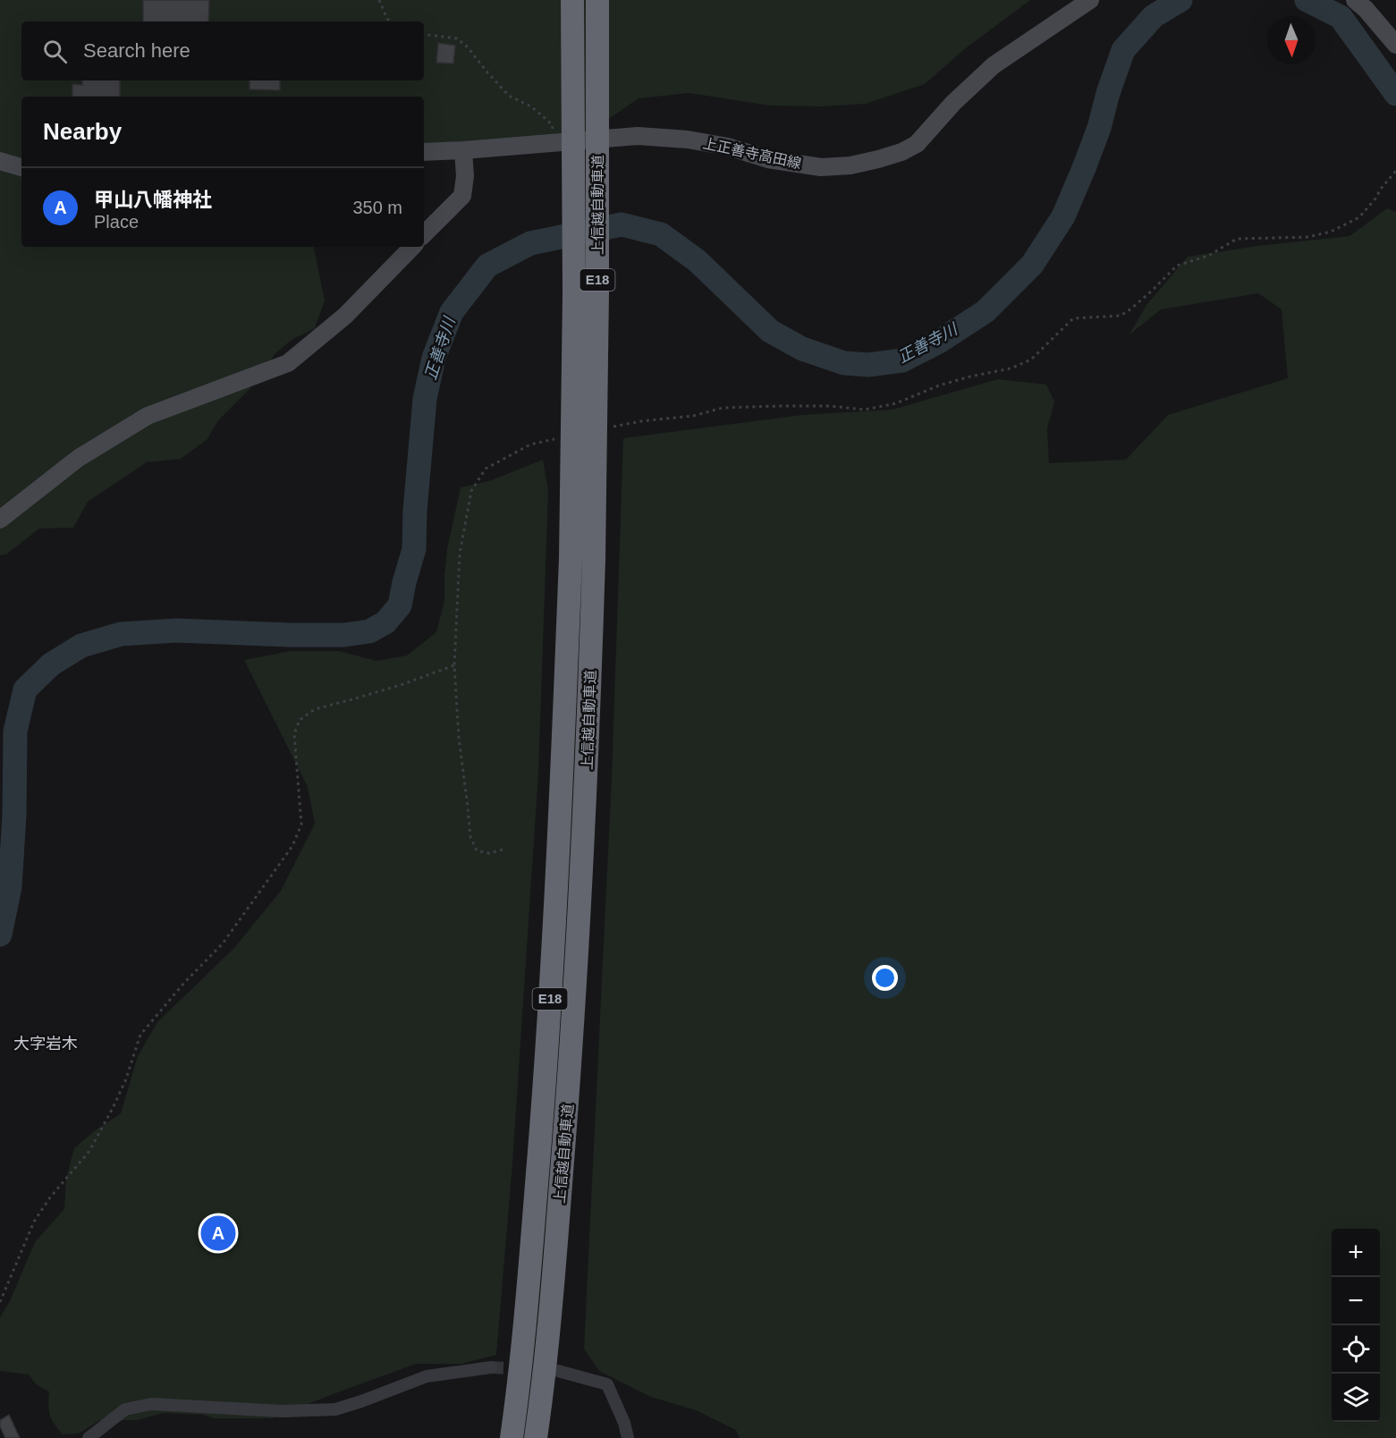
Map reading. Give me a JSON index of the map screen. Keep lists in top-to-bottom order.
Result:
{
  "streets": {
    "highway": ["上信越自動車道", "E18"],
    "main road": ["上正善寺高田線"]
  },
  "districts": ["大字岩木"],
  "water": ["正善寺川"],
  "north": "bottom",
  "page": {
    "search": "Search here",
    "heading": "Nearby",
    "list": [
      {
        "mark": "A",
        "name": "甲山八幡神社",
        "note": "Place",
        "value": "350 m"
      }
    ],
    "pins": "A",
    "map_buttons": ["+", "−"]
  }
}
